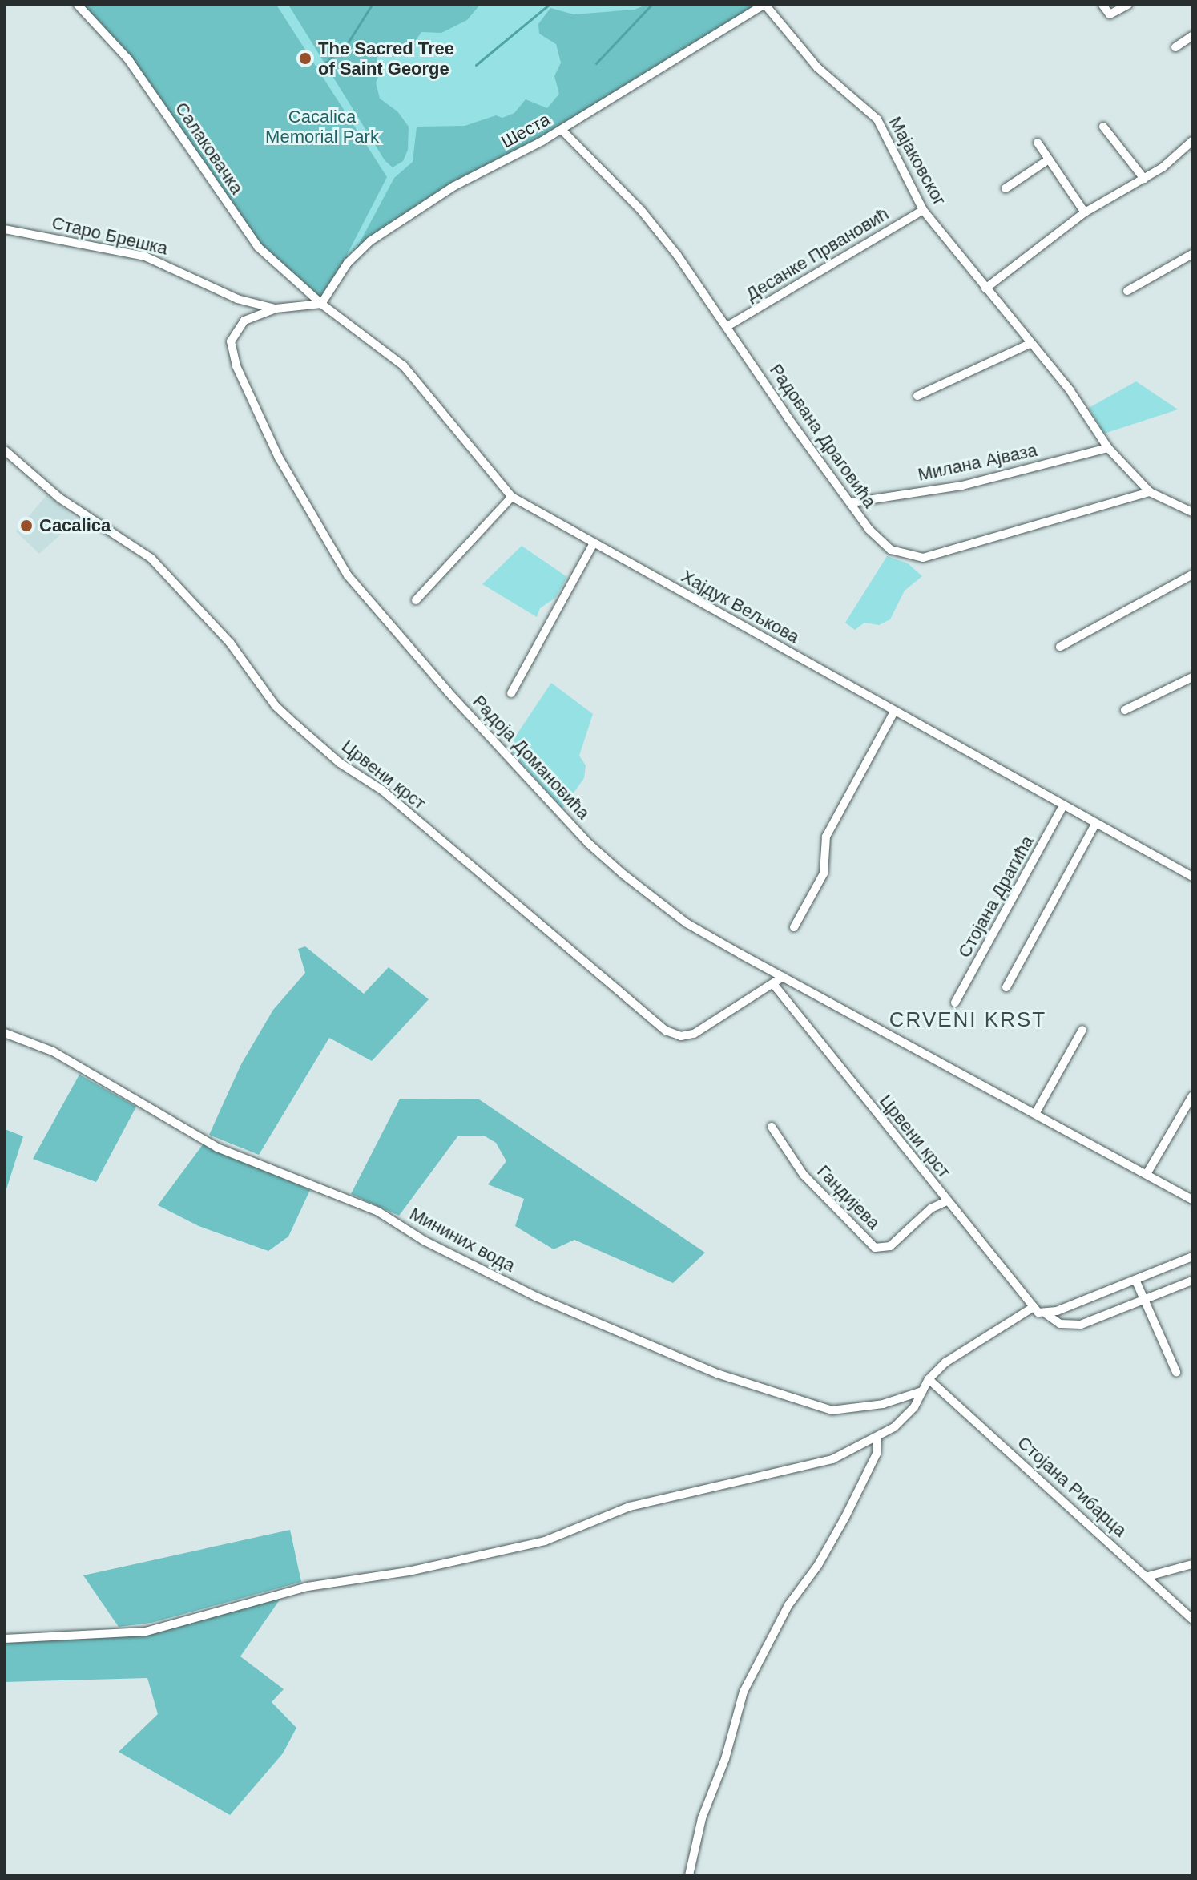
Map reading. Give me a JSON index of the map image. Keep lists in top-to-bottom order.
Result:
{
  "streets": {
    "street": [
      "Шеста",
      "Салаковачка",
      "Мајаковског",
      "Старо Брешка",
      "Десанке Првановић",
      "Радована Драговића",
      "Милана Ајваза",
      "Хајдук Вељкова",
      "Радоја Домановића",
      "Црвени крст",
      "Стојана Драгића",
      "Гандијева",
      "Мининих вода",
      "Стојана Рибарца"
    ]
  },
  "crossings": [
    ["Шеста", "Салаковачка"],
    ["Шеста", "Мајаковског"],
    ["Шеста", "Радована Драговића"],
    ["Шеста", "Хајдук Вељкова"],
    ["Шеста", "Радоја Домановића"],
    ["Салаковачка", "Хајдук Вељкова"],
    ["Салаковачка", "Радоја Домановића"],
    ["Мајаковског", "Десанке Првановић"],
    ["Мајаковског", "Радована Драговића"],
    ["Мајаковског", "Милана Ајваза"],
    ["Старо Брешка", "Радоја Домановића"],
    ["Десанке Првановић", "Радована Драговића"],
    ["Радована Драговића", "Милана Ајваза"],
    ["Хајдук Вељкова", "Радоја Домановића"],
    ["Хајдук Вељкова", "Стојана Драгића"],
    ["Радоја Домановића", "Црвени крст"],
    ["Црвени крст", "Гандијева"]
  ],
  "districts": ["CRVENI KRST"],
  "parks": ["Cacalica Memorial Park"],
  "places": ["The Sacred Tree of Saint George", "Cacalica"]
}
